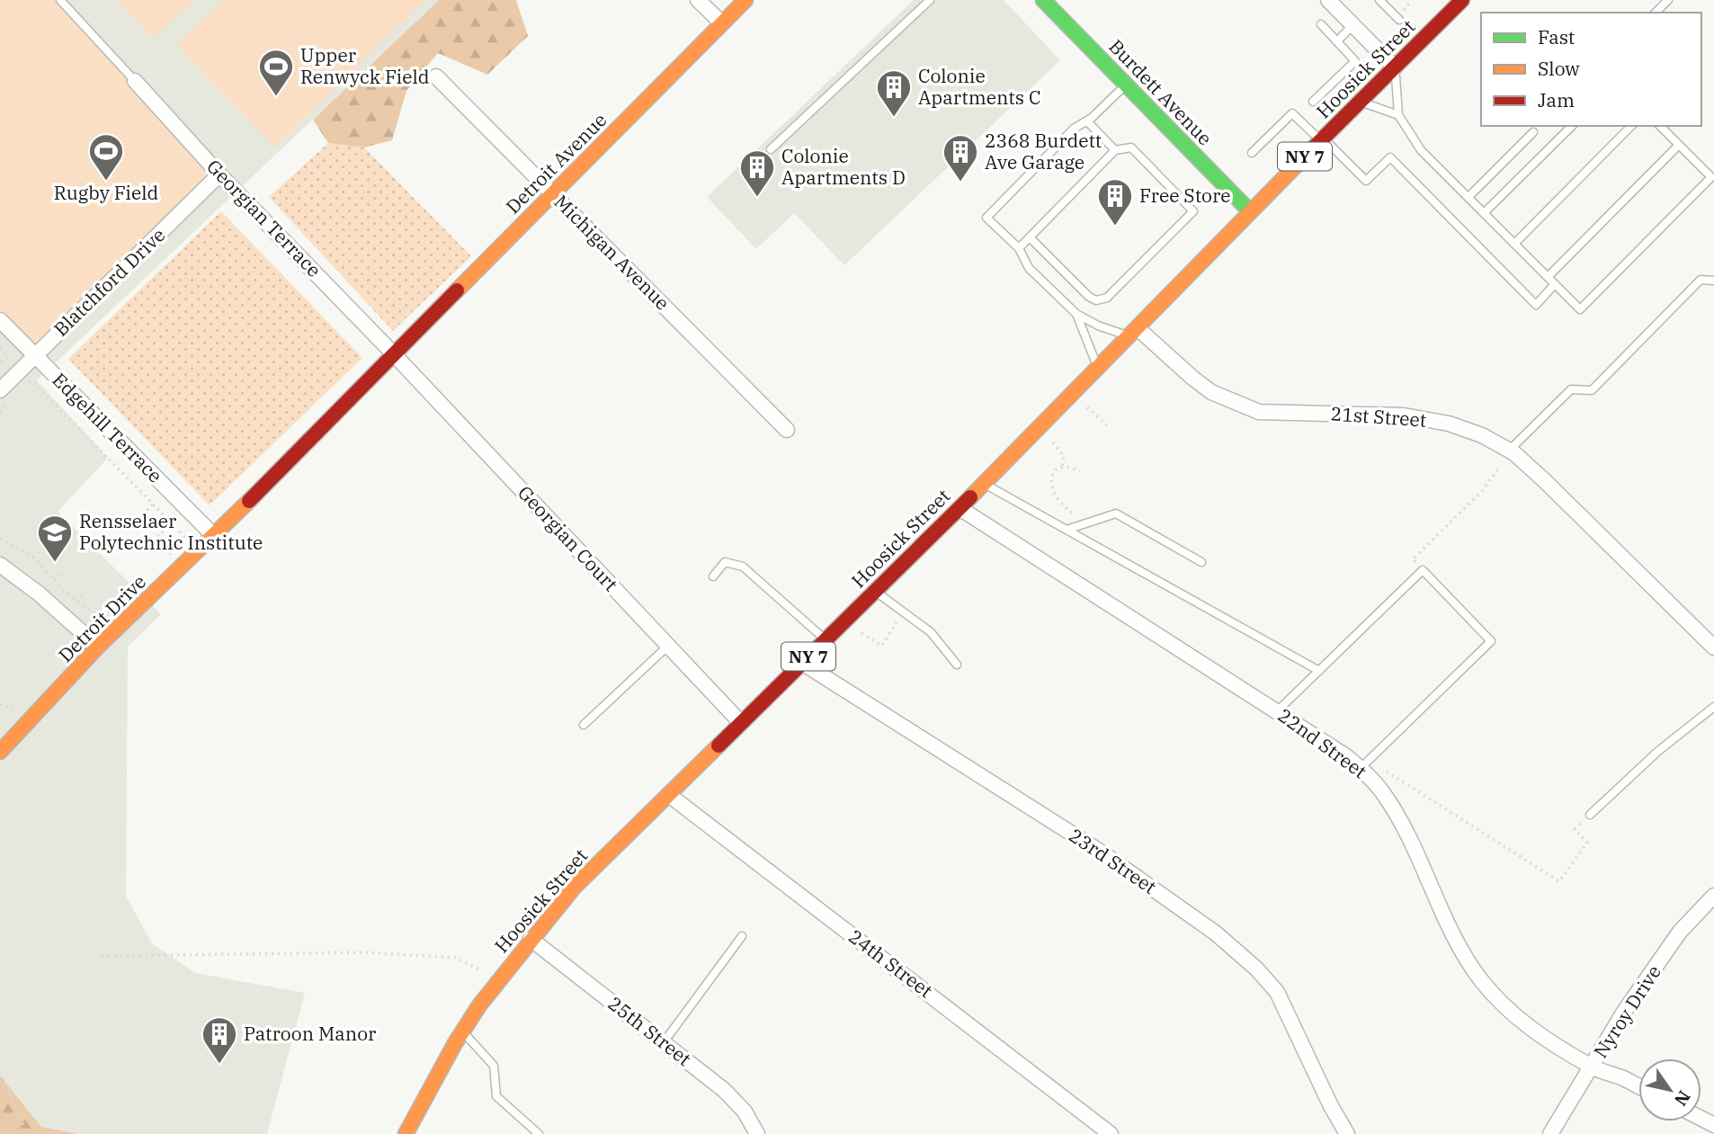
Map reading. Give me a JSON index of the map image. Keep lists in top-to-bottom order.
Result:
{
  "streets": {
    "main road": [
      "Hoosick Street",
      "Burdett Avenue",
      "NY 7",
      "Detroit Avenue",
      "Detroit Drive"
    ],
    "street": [
      "Georgian Terrace",
      "Michigan Avenue",
      "Blatchford Drive",
      "21st Street",
      "Edgehill Terrace",
      "Georgian Court",
      "22nd Street",
      "23rd Street",
      "24th Street",
      "Nyroy Drive",
      "25th Street"
    ]
  },
  "crossings": [
    ["Hoosick Street", "Burdett Avenue"],
    ["Hoosick Street", "21st Street"],
    ["Hoosick Street", "Georgian Court"],
    ["Hoosick Street", "22nd Street"],
    ["Hoosick Street", "23rd Street"],
    ["Hoosick Street", "24th Street"],
    ["Hoosick Street", "25th Street"],
    ["Detroit Avenue", "Georgian Terrace"],
    ["Detroit Avenue", "Michigan Avenue"],
    ["Detroit Avenue", "Georgian Court"],
    ["Detroit Avenue", "Detroit Drive"],
    ["Georgian Terrace", "Blatchford Drive"],
    ["Georgian Terrace", "Georgian Court"],
    ["Georgian Terrace", "Detroit Drive"],
    ["Blatchford Drive", "Edgehill Terrace"],
    ["Edgehill Terrace", "Detroit Drive"],
    ["Georgian Court", "Detroit Drive"],
    ["22nd Street", "Nyroy Drive"]
  ],
  "places": {
    "sports": ["Upper Renwyck Field", "Rugby Field"],
    "building": [
      "Colonie Apartments C",
      "2368 Burdett Ave Garage",
      "Colonie Apartments D",
      "Free Store",
      "Patroon Manor"
    ],
    "school or university": ["Rensselaer Polytechnic Institute"]
  },
  "legend": ["Fast", "Slow", "Jam"],
  "north": "bottom right"
}
